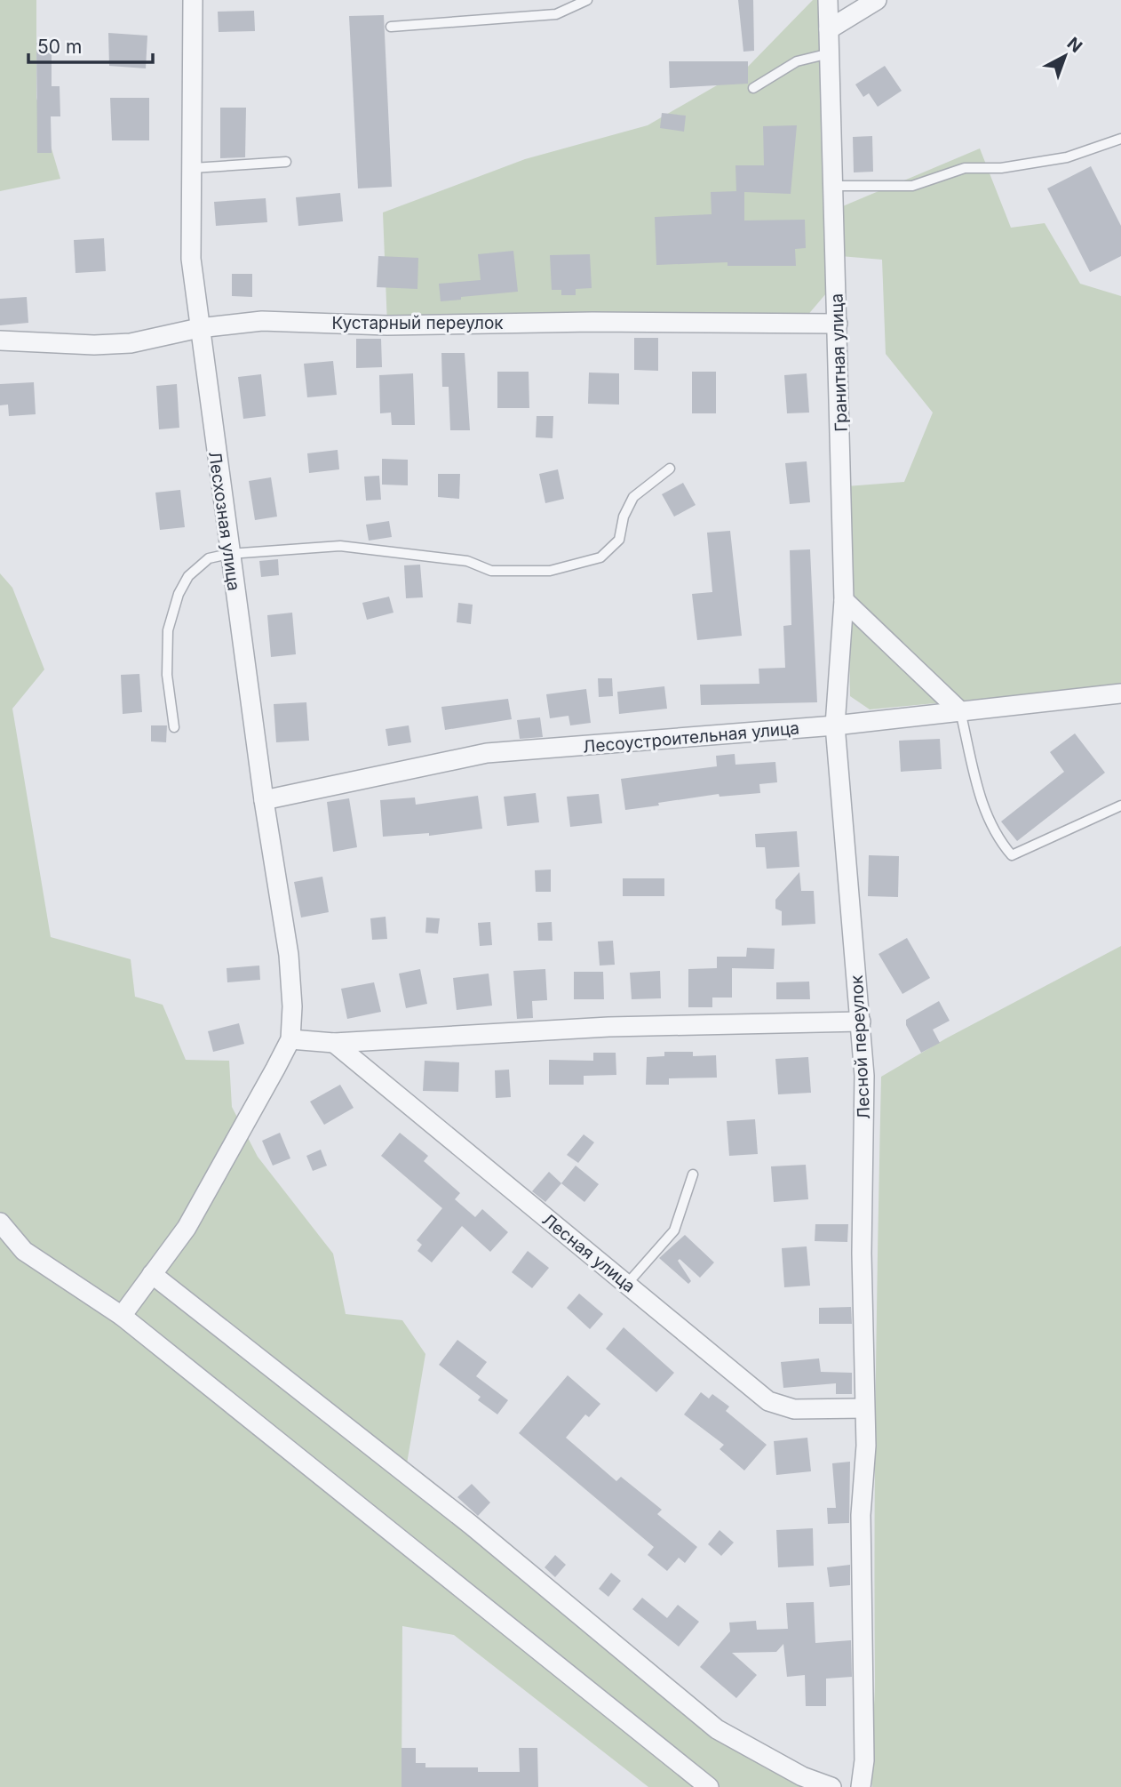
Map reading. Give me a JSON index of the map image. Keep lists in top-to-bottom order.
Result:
{
  "streets": {
    "street": [
      "Кустарный переулок",
      "Гранитная улица",
      "Лесхозная улица",
      "Лесоустроительная улица",
      "Лесной переулок",
      "Лесная улица"
    ]
  },
  "crossings": [
    ["Кустарный переулок", "Гранитная улица"],
    ["Кустарный переулок", "Лесхозная улица"],
    ["Гранитная улица", "Лесоустроительная улица"],
    ["Гранитная улица", "Лесной переулок"],
    ["Лесхозная улица", "Лесоустроительная улица"],
    ["Лесоустроительная улица", "Лесной переулок"],
    ["Лесной переулок", "Лесная улица"]
  ],
  "scale_bar": "50 m",
  "north": "top right"
}
